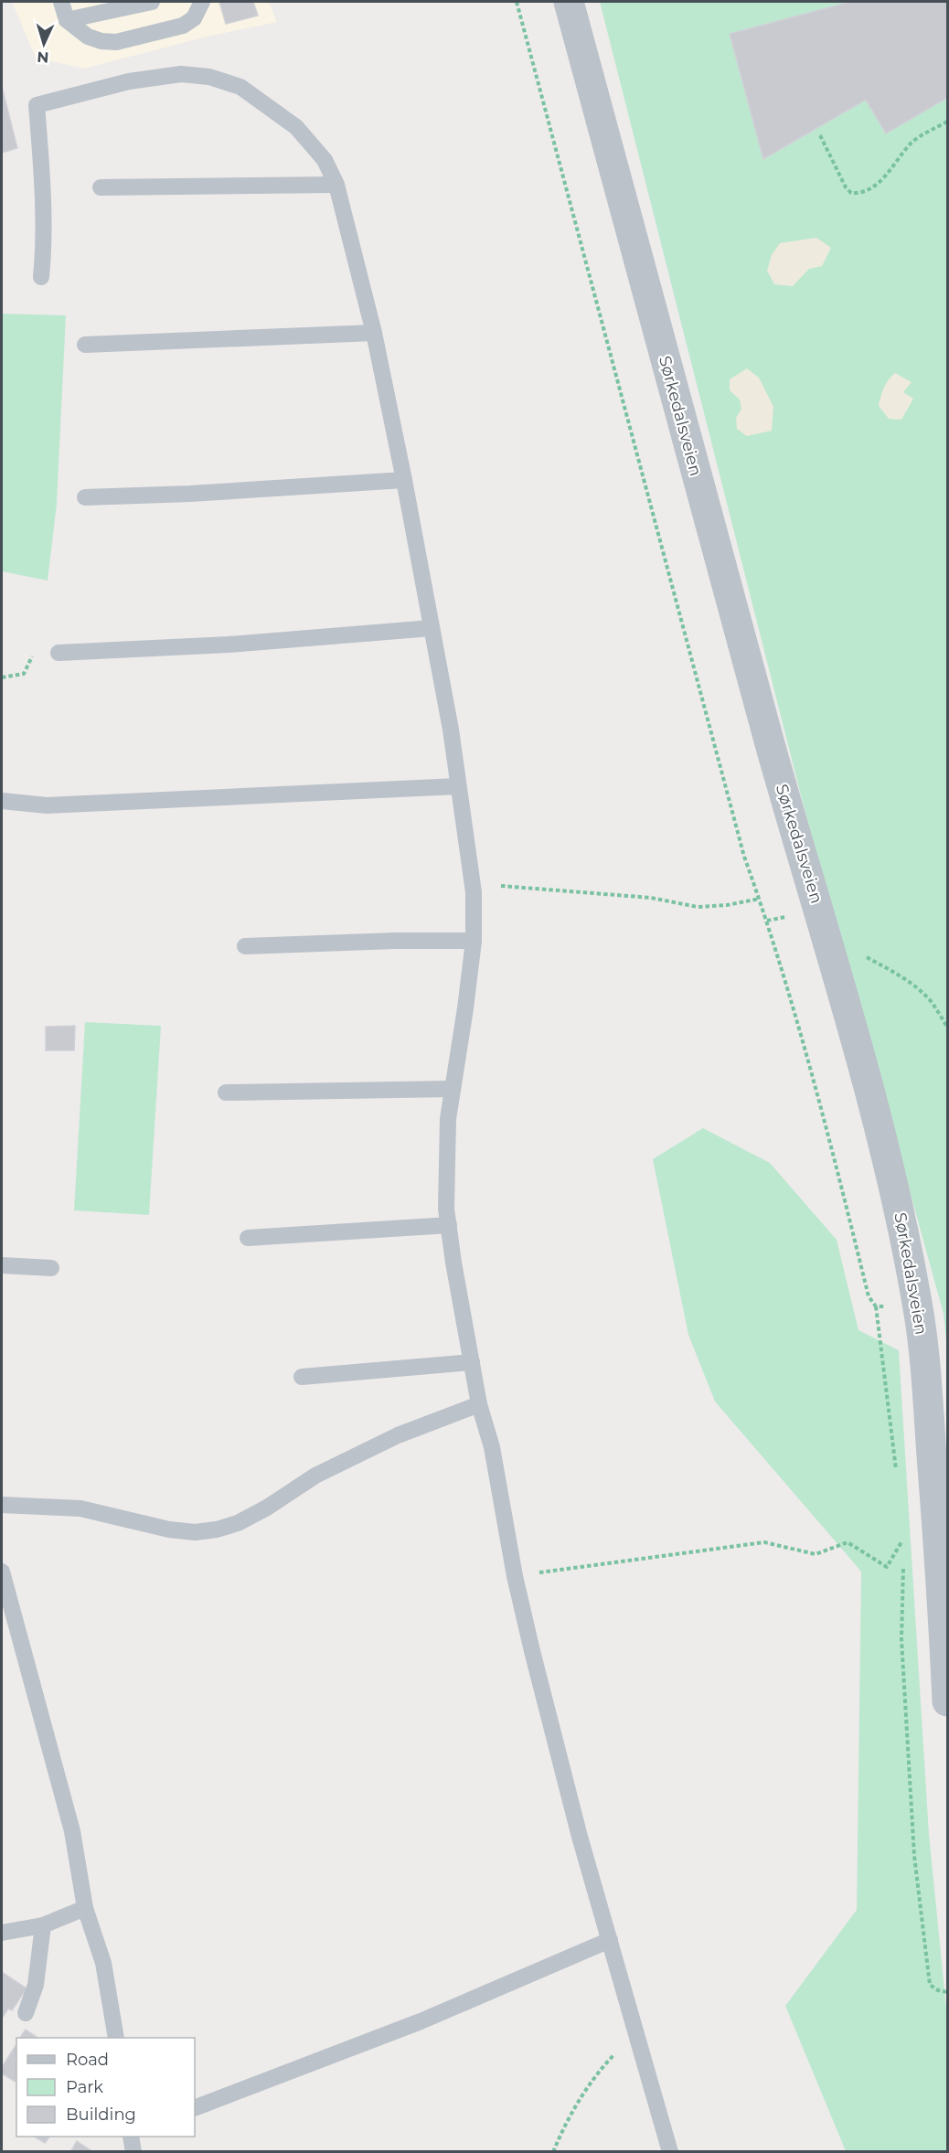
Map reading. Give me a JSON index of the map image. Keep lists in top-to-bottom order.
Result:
{
  "streets": {
    "street": ["Sørkedalsveien"]
  },
  "legend": ["Road", "Park", "Building"],
  "north": "bottom"
}
